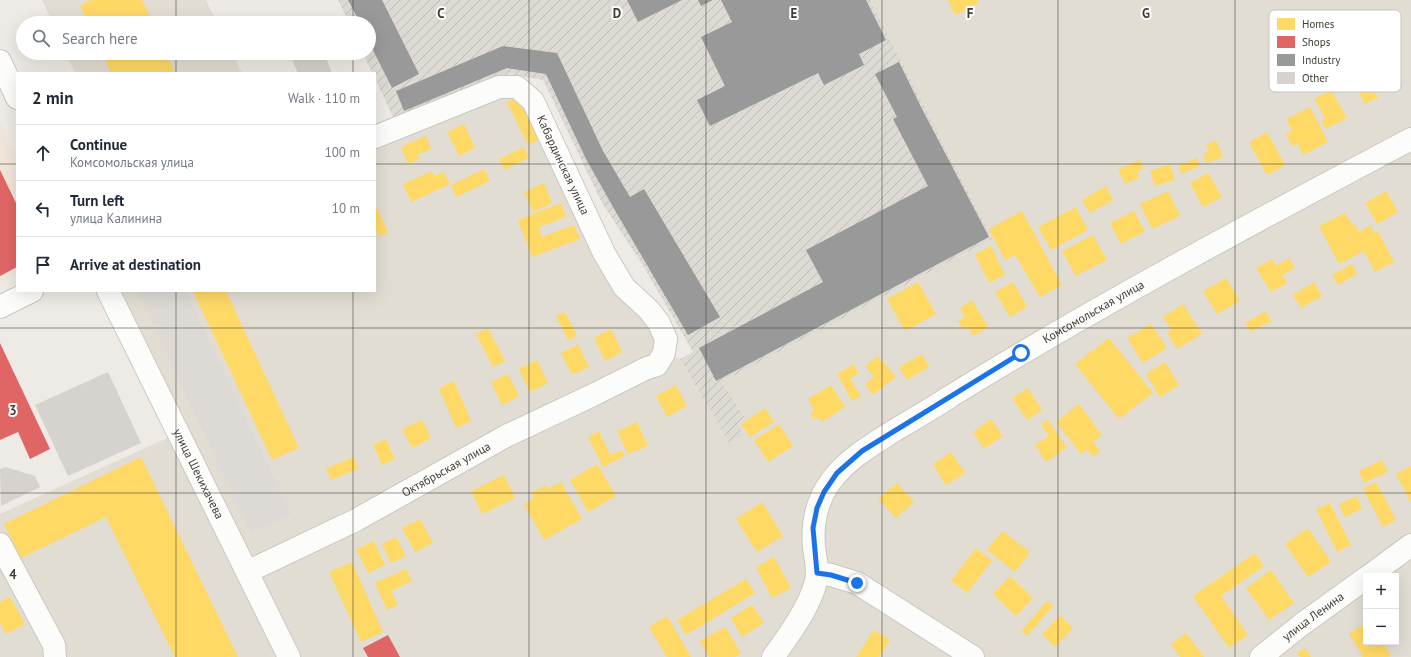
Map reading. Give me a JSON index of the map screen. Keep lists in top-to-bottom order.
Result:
{
  "streets": {
    "street": [
      "Кабардинская улица",
      "Комсомольская улица",
      "Октябрьская улица",
      "улица Шекихачева",
      "улица Ленина"
    ]
  },
  "crossings": [
    ["Кабардинская улица", "Октябрьская улица"],
    ["Октябрьская улица", "улица Шекихачева"]
  ],
  "legend": [
    "Homes",
    "Shops",
    "Industry",
    "Other"
  ],
  "page": {
    "search": "Search here",
    "heading": ["2 min", "Walk · 110 m"],
    "list": [
      ["Continue", "Комсомольская улица", "100 m"],
      ["Turn left", "улица Калинина", "10 m"],
      "Arrive at destination"
    ],
    "map_buttons": ["+", "−"]
  },
  "grid": {
    "columns": [
      "C",
      "D",
      "E",
      "F",
      "G"
    ],
    "rows": ["3", "4"]
  }
}
